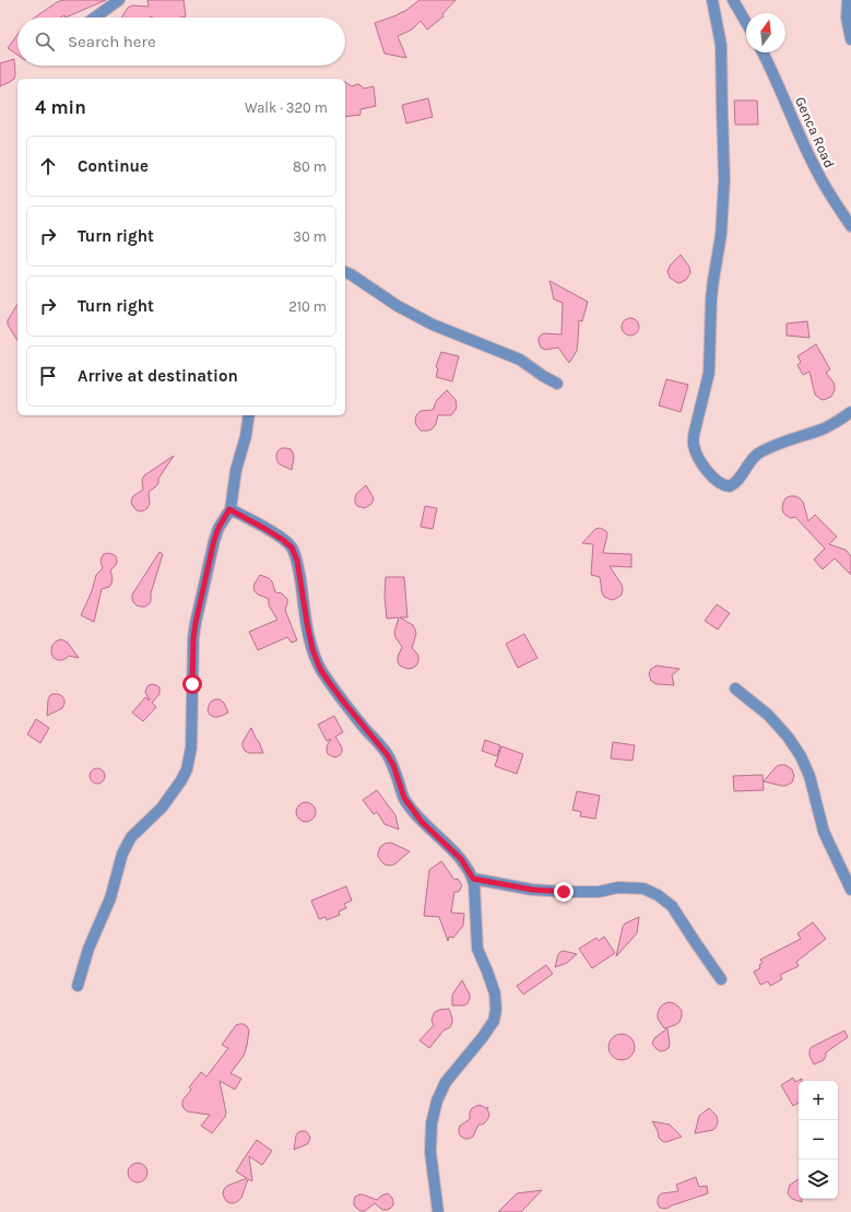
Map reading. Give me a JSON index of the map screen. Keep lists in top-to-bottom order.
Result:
{
  "streets": {
    "street": ["Genca Road"]
  },
  "north": "top",
  "page": {
    "search": "Search here",
    "heading": ["4 min", "Walk · 320 m"],
    "list": [
      ["Continue", "80 m"],
      ["Turn right", "30 m"],
      ["Turn right", "210 m"],
      "Arrive at destination"
    ],
    "map_buttons": ["+", "−"]
  }
}
